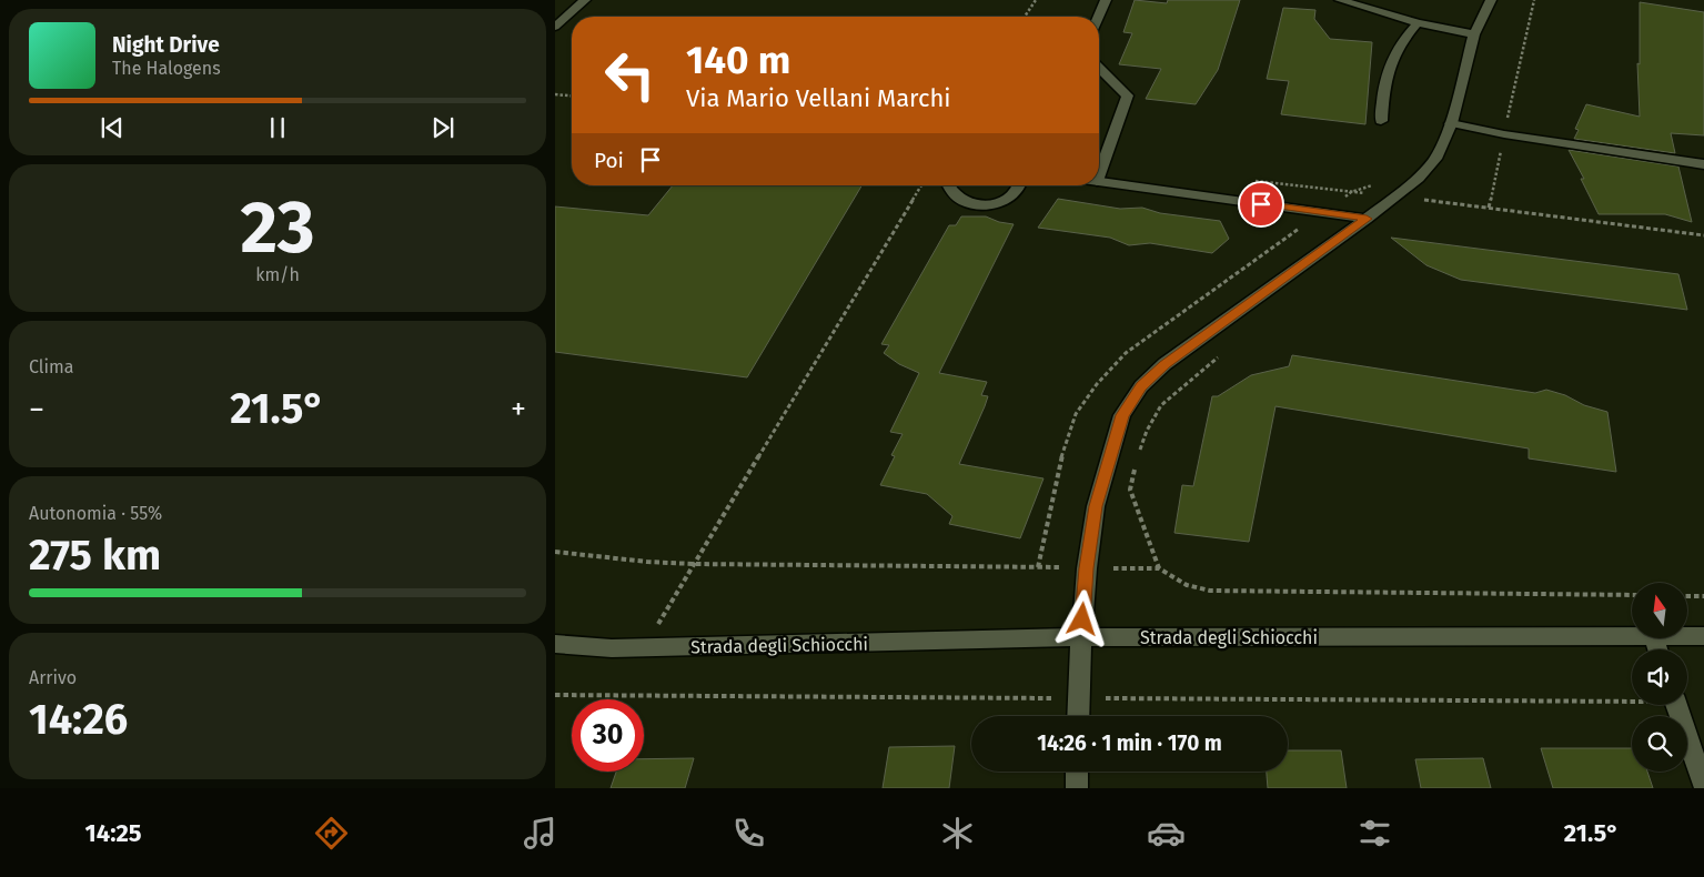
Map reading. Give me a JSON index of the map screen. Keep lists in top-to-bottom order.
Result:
{
  "streets": {
    "street": ["Strada degli Schiocchi"]
  },
  "north": "top",
  "page": {
    "turn": ["140 m", "Via Mario Vellani Marchi"],
    "song": ["Night Drive", "The Halogens"],
    "then": "Poi",
    "tile": [
      ["23", "km/h"],
      "Clima",
      ["Autonomia · 55%", "275 km"],
      ["Arrivo", "14:26"]
    ],
    "heat": ["−", "21.5°", "+"],
    "limit": "30",
    "trip": "14:26 · 1 min · 170 m",
    "tabs": ["14:25", "21.5°"]
  }
}
